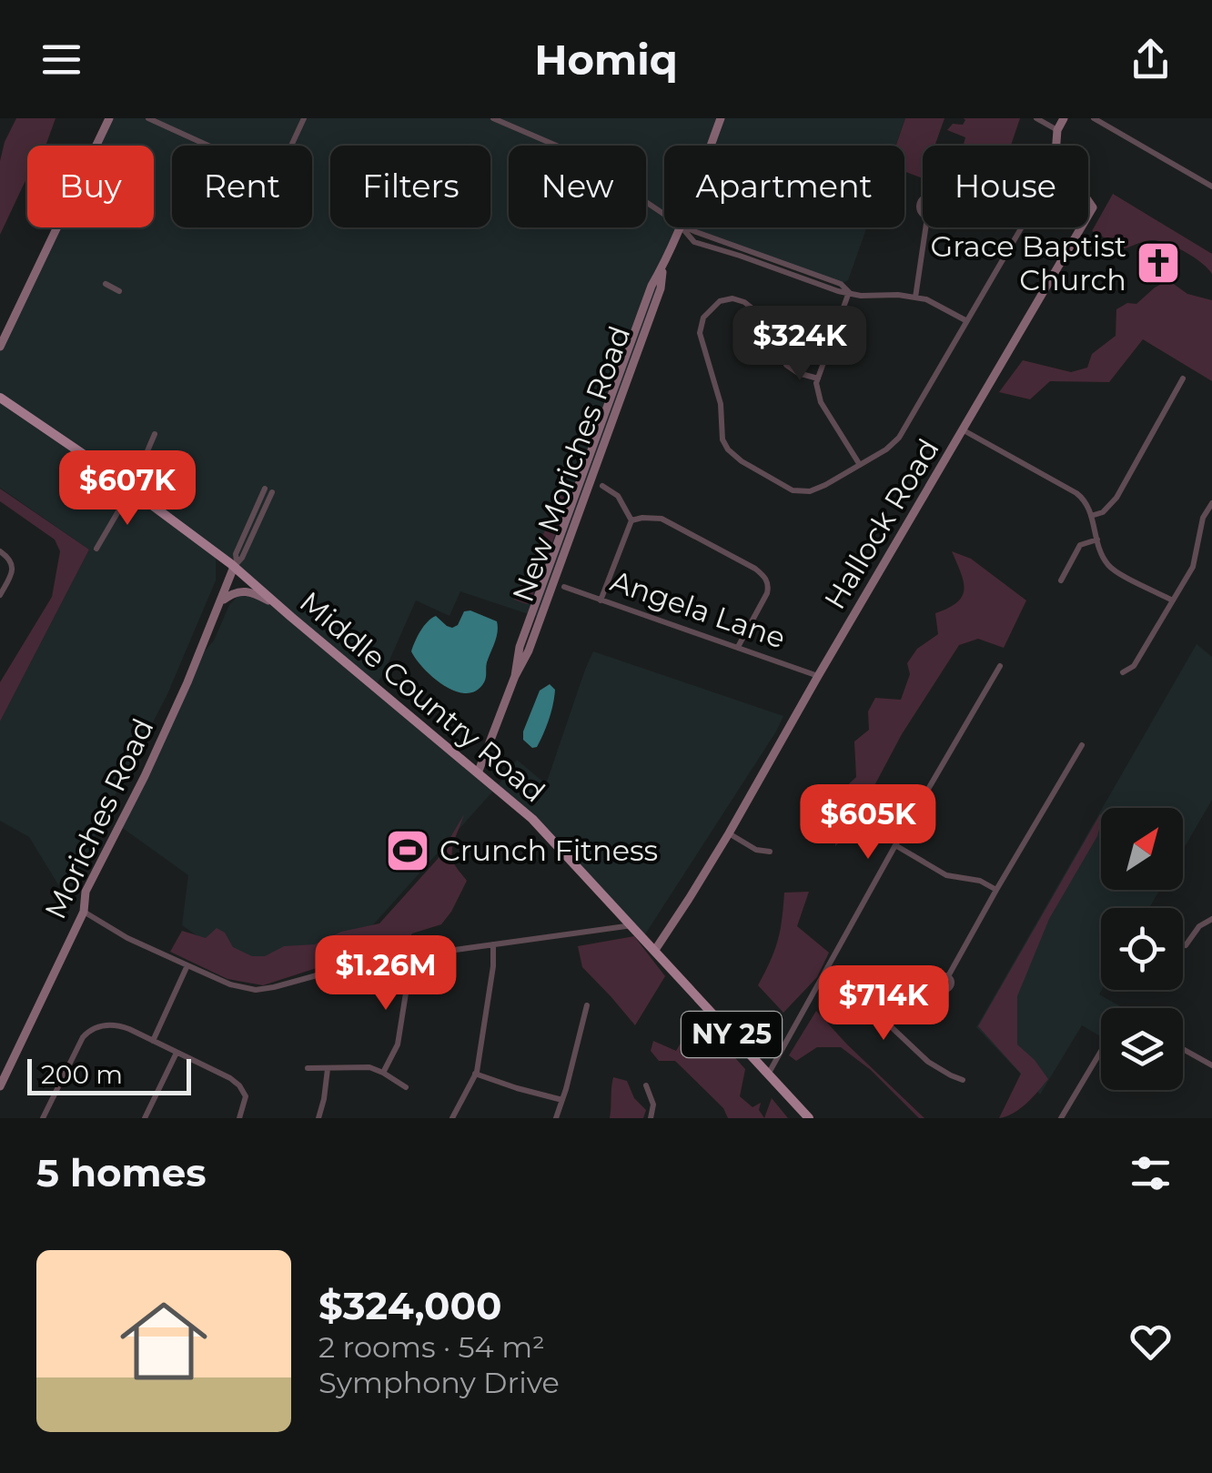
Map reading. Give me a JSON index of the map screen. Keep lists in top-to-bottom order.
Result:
{
  "streets": {
    "main road": ["Middle Country Road", "NY 25"],
    "street": [
      "New Moriches Road",
      "Hallock Road",
      "Angela Lane",
      "Moriches Road"
    ]
  },
  "crossings": [
    ["New Moriches Road", "Middle Country Road"],
    ["Hallock Road", "Angela Lane"],
    ["Hallock Road", "Middle Country Road"],
    ["Middle Country Road", "Moriches Road"]
  ],
  "places": {
    "church": ["Grace Baptist Church"],
    "sports": ["Crunch Fitness"]
  },
  "scale_bar": "200 m",
  "north": "top right",
  "page": {
    "header": "Homiq",
    "chip": [
      "Buy",
      "Rent",
      "Filters",
      "New",
      "Apartment",
      "House"
    ],
    "price": [
      "$324K",
      "$607K",
      "$605K",
      "$1.26M",
      "$714K"
    ],
    "scale": "200 m",
    "heading": "5 homes",
    "list": [
      {
        "name": "$324,000",
        "note": "2 rooms · 54 m² · Symphony Drive"
      }
    ]
  }
}
